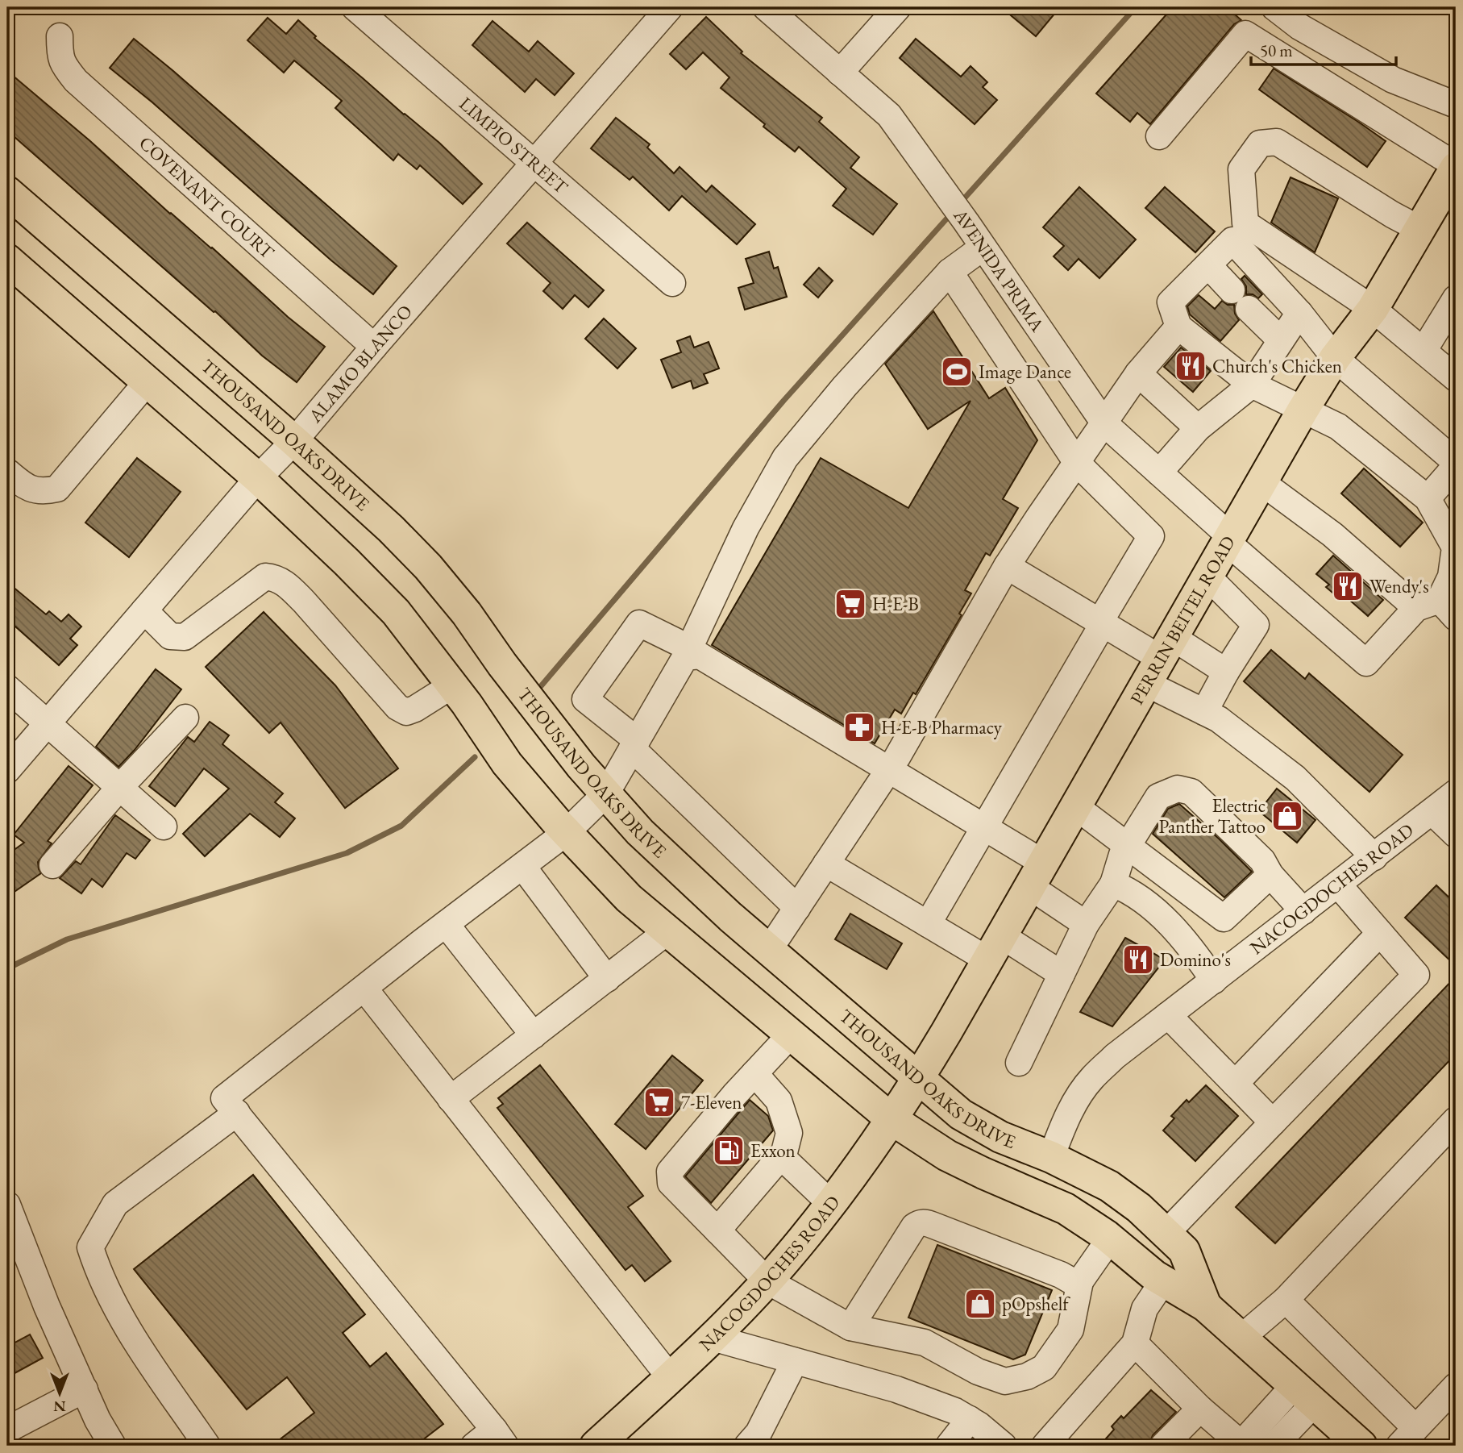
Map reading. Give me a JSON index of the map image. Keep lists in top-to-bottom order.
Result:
{
  "streets": {
    "main road": ["THOUSAND OAKS DRIVE", "PERRIN BEITEL ROAD", "NACOGDOCHES ROAD"],
    "street": [
      "LIMPIO STREET",
      "COVENANT COURT",
      "AVENIDA PRIMA",
      "ALAMO BLANCO"
    ]
  },
  "crossings": [
    ["LIMPIO STREET", "ALAMO BLANCO"],
    ["COVENANT COURT", "ALAMO BLANCO"],
    ["AVENIDA PRIMA", "PERRIN BEITEL ROAD"],
    ["ALAMO BLANCO", "THOUSAND OAKS DRIVE"],
    ["THOUSAND OAKS DRIVE", "PERRIN BEITEL ROAD"],
    ["THOUSAND OAKS DRIVE", "NACOGDOCHES ROAD"],
    ["PERRIN BEITEL ROAD", "NACOGDOCHES ROAD"]
  ],
  "places": {
    "restaurant": ["Church's Chicken", "Wendy's", "Domino's"],
    "sports": ["Image Dance"],
    "supermarket": ["H-E-B", "7-Eleven"],
    "pharmacy": ["H-E-B Pharmacy"],
    "shop": ["Electric Panther Tattoo", "pOpshelf"],
    "fuel station": ["Exxon"]
  },
  "scale_bar": "50 m",
  "north": "bottom"
}
